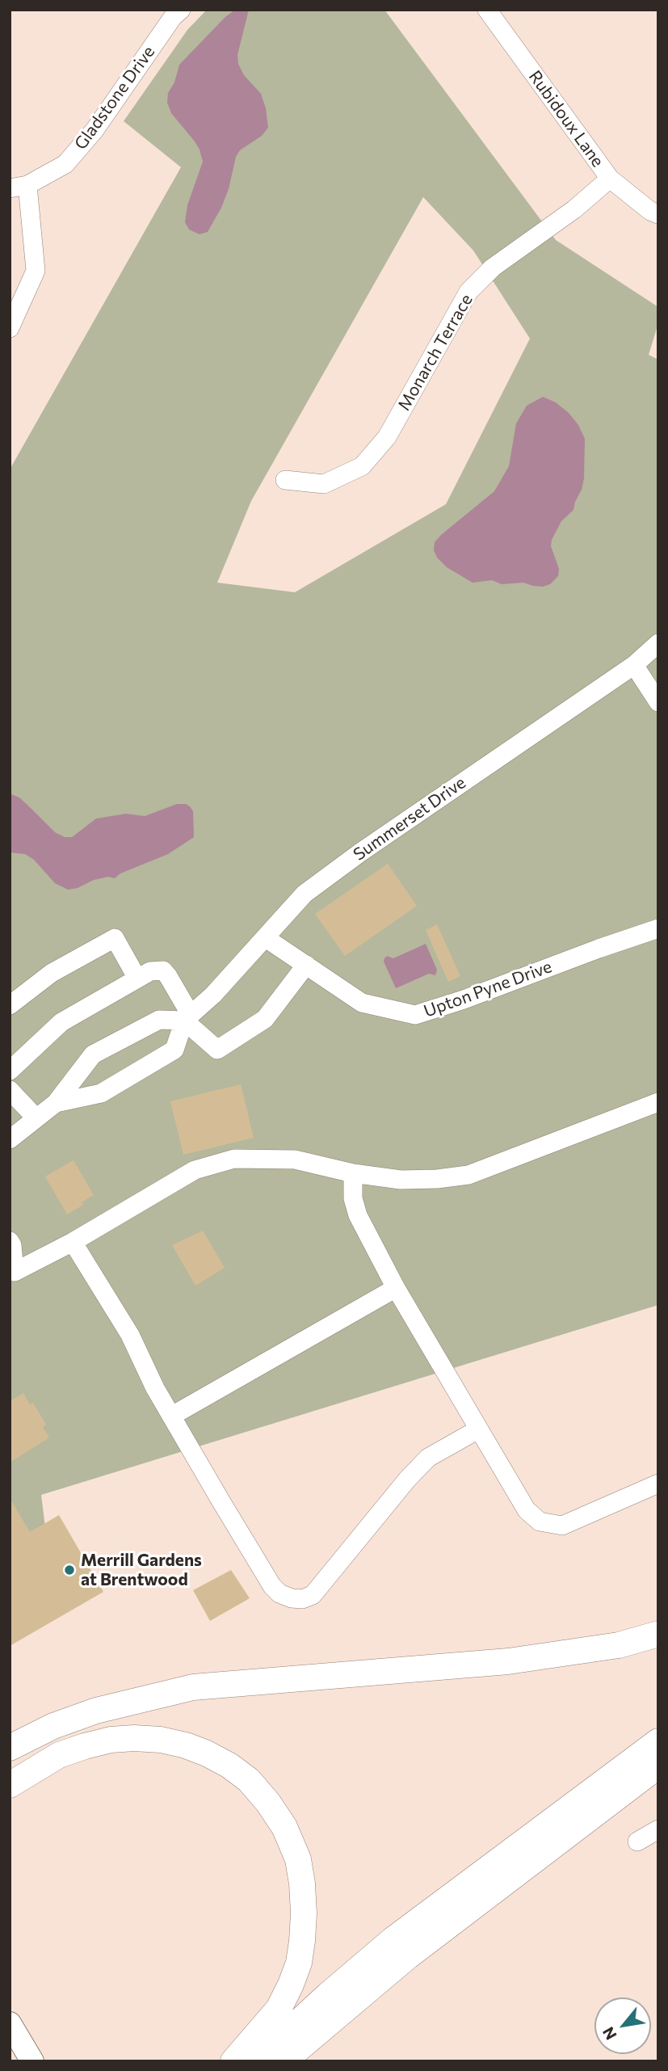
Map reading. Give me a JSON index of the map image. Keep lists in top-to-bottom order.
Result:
{
  "streets": {
    "street": [
      "Gladstone Drive",
      "Rubidoux Lane",
      "Monarch Terrace",
      "Summerset Drive",
      "Upton Pyne Drive"
    ]
  },
  "crossings": [
    ["Rubidoux Lane", "Monarch Terrace"],
    ["Summerset Drive", "Upton Pyne Drive"]
  ],
  "places": ["Merrill Gardens at Brentwood"],
  "north": "bottom left"
}
